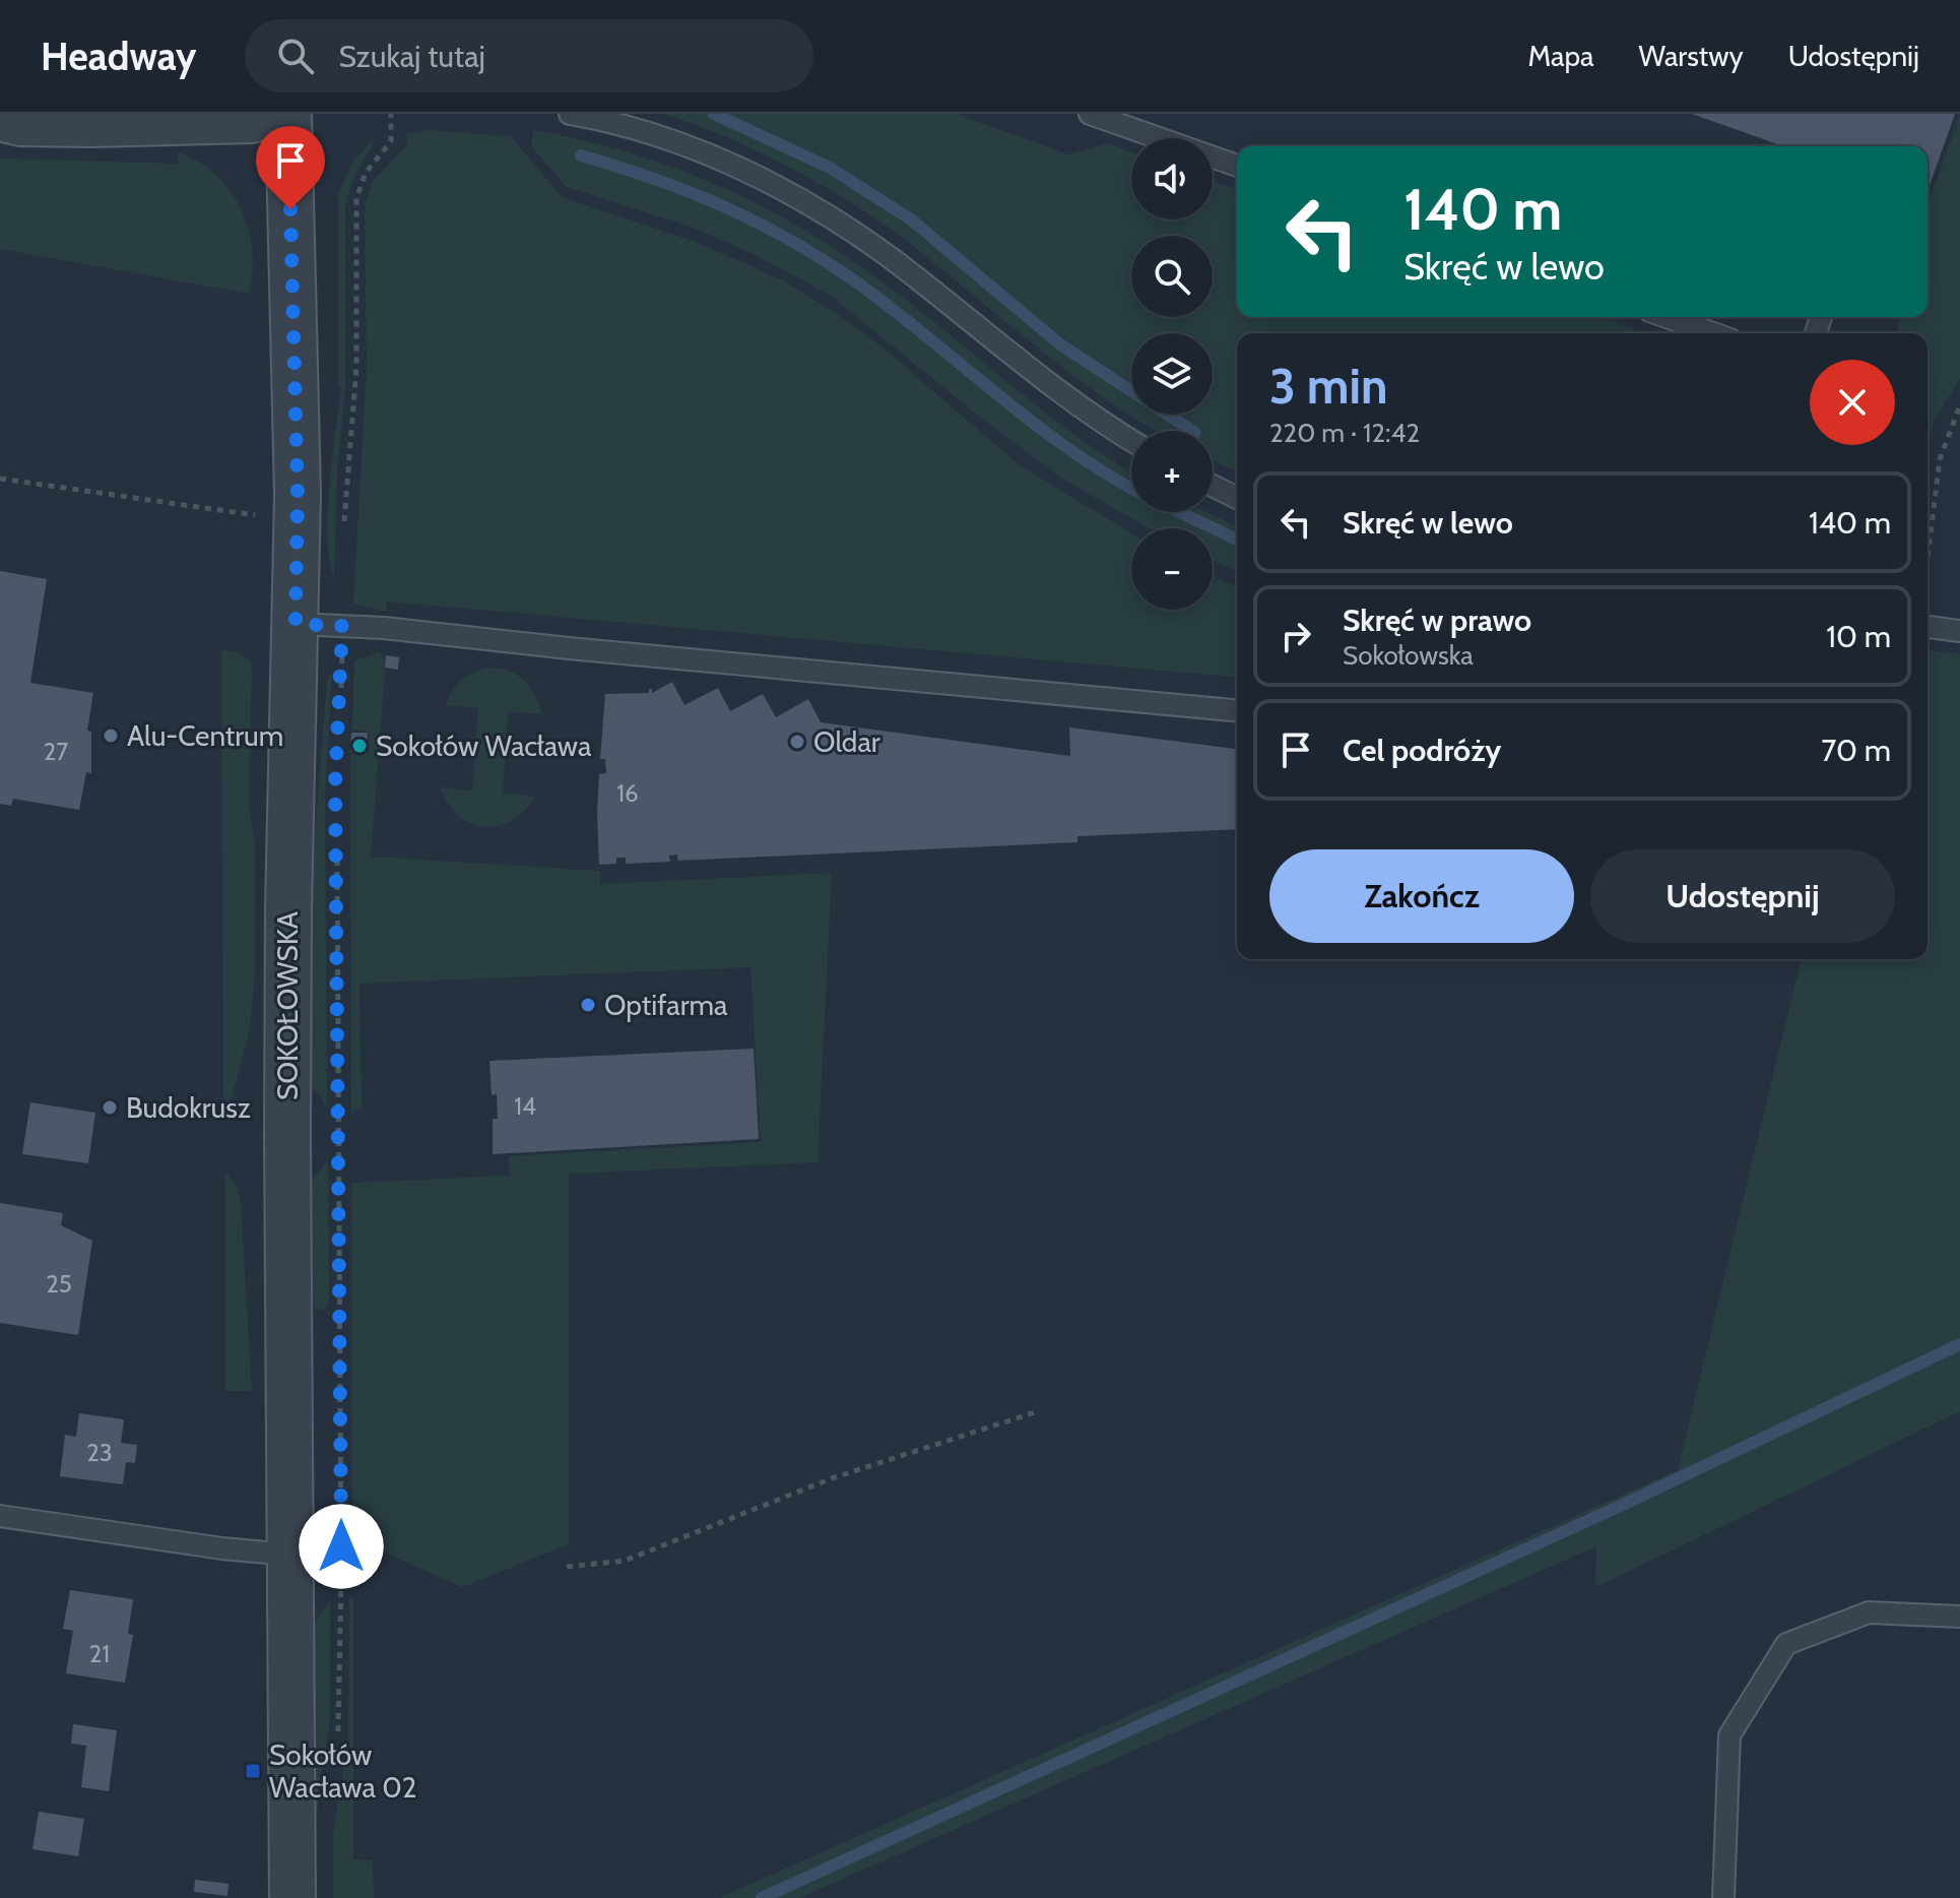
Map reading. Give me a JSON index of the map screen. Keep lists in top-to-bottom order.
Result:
{
  "streets": {
    "street": ["SOKOŁOWSKA"]
  },
  "places": {
    "other": [
      "Alu-Centrum",
      "Oldar",
      "Sokołów Wacława",
      "Optifarma",
      "Budokrusz"
    ],
    "transit": ["Sokołów Wacława 02"]
  },
  "house_numbers": [
    "27",
    "16",
    "14",
    "25",
    "23",
    "21"
  ],
  "page": {
    "header": "Headway",
    "search": "Szukaj tutaj",
    "nav": ["Mapa", "Warstwy", "Udostępnij"],
    "map_buttons": ["+", "−"],
    "turn": ["140 m", "Skręć w lewo"],
    "heading": ["3 min", "220 m · 12:42"],
    "list": [
      {
        "name": "Skręć w lewo",
        "value": "140 m"
      },
      {
        "name": "Skręć w prawo",
        "note": "Sokołowska",
        "value": "10 m"
      },
      {
        "name": "Cel podróży",
        "value": "70 m"
      }
    ],
    "buttons": ["Zakończ", "Udostępnij"]
  }
}
